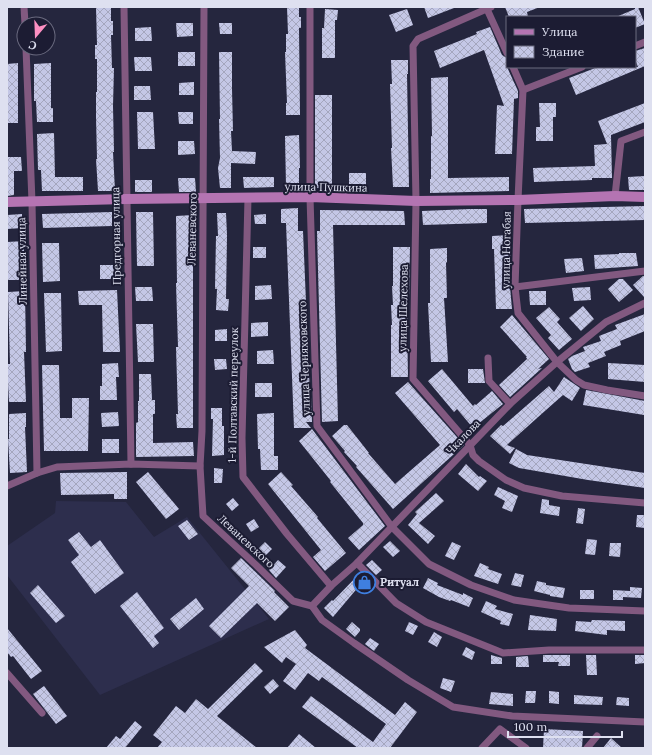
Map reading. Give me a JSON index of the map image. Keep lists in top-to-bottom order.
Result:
{
  "streets": {
    "street": [
      "улица Пушкина",
      "Леваневского",
      "Предгорная улица",
      "улица Ногабая",
      "Линейная улица",
      "улица Шелехова",
      "улица Черняховского",
      "1-й Полтавский переулок",
      "Чкалова"
    ]
  },
  "crossings": [
    ["улица Пушкина", "Леваневского"],
    ["улица Пушкина", "Предгорная улица"],
    ["улица Пушкина", "улица Ногабая"],
    ["улица Пушкина", "Линейная улица"],
    ["улица Пушкина", "улица Шелехова"],
    ["улица Пушкина", "улица Черняховского"],
    ["улица Пушкина", "1-й Полтавский переулок"],
    ["Леваневского", "Чкалова"],
    ["улица Ногабая", "Чкалова"],
    ["улица Шелехова", "Чкалова"],
    ["улица Черняховского", "Чкалова"],
    ["1-й Полтавский переулок", "Чкалова"]
  ],
  "places": {
    "shop": ["Ритуал"]
  },
  "legend": ["Улица", "Здание"],
  "scale_bar": "100 m",
  "north": "bottom"
}
